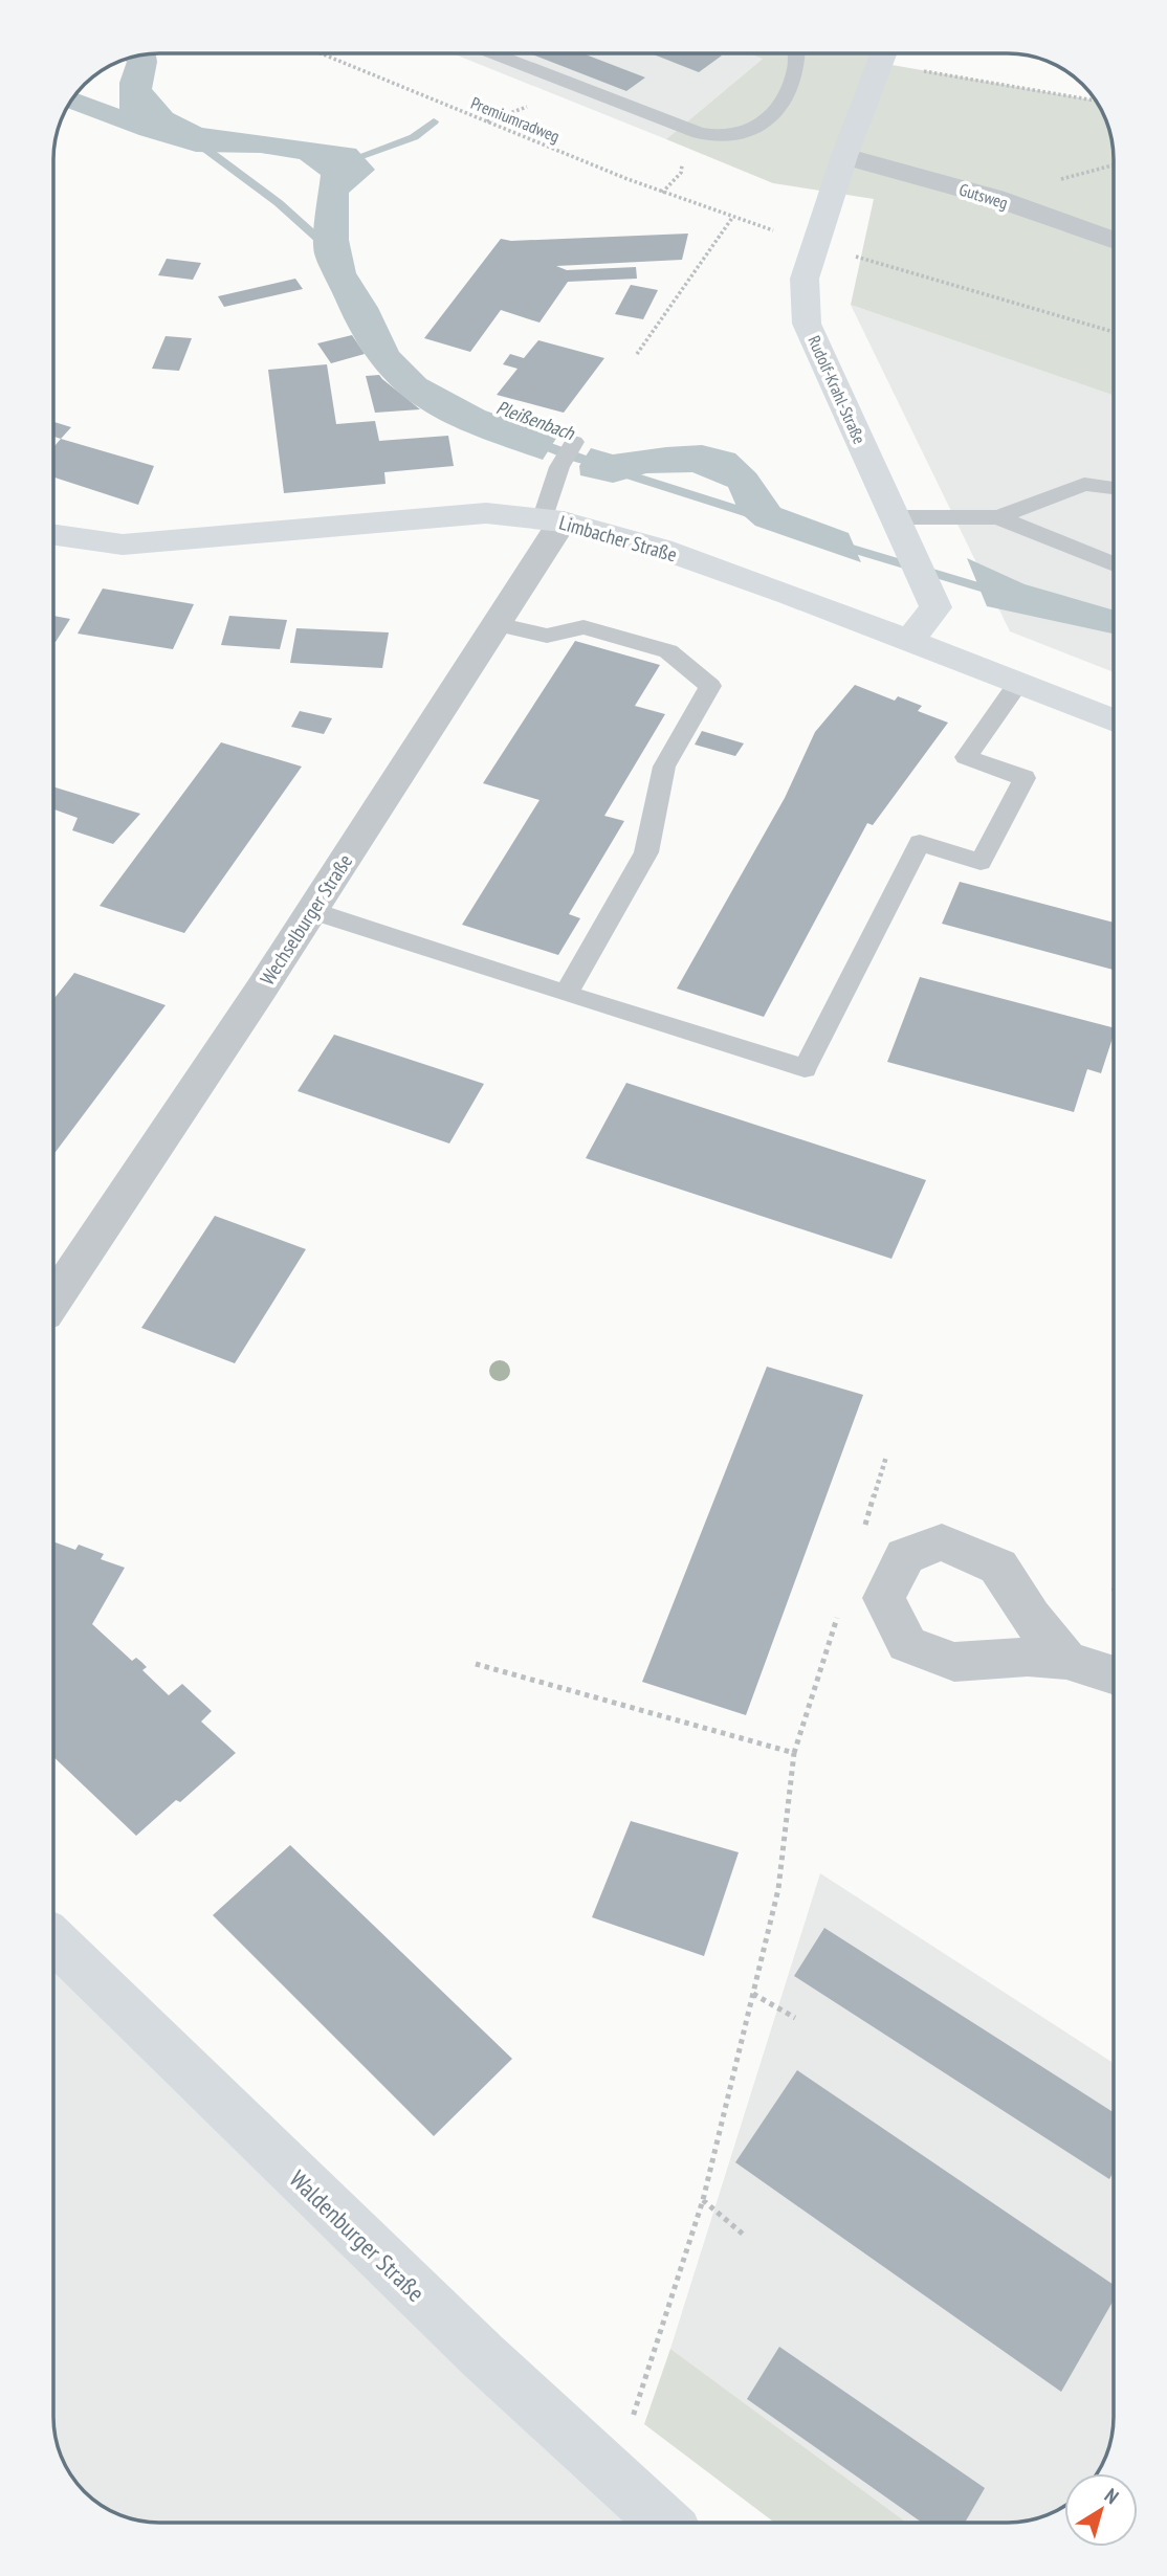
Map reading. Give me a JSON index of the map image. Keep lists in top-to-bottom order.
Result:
{
  "streets": {
    "street": [
      "Gutsweg",
      "Rudolf-Krahl-Straße",
      "Limbacher Straße",
      "Wechselburger Straße",
      "Waldenburger Straße"
    ],
    "path": ["Premiumradweg"]
  },
  "crossings": [
    ["Gutsweg", "Rudolf-Krahl-Straße"],
    ["Rudolf-Krahl-Straße", "Limbacher Straße"],
    ["Limbacher Straße", "Wechselburger Straße"]
  ],
  "water": ["Pleißenbach"],
  "north": "top right"
}
